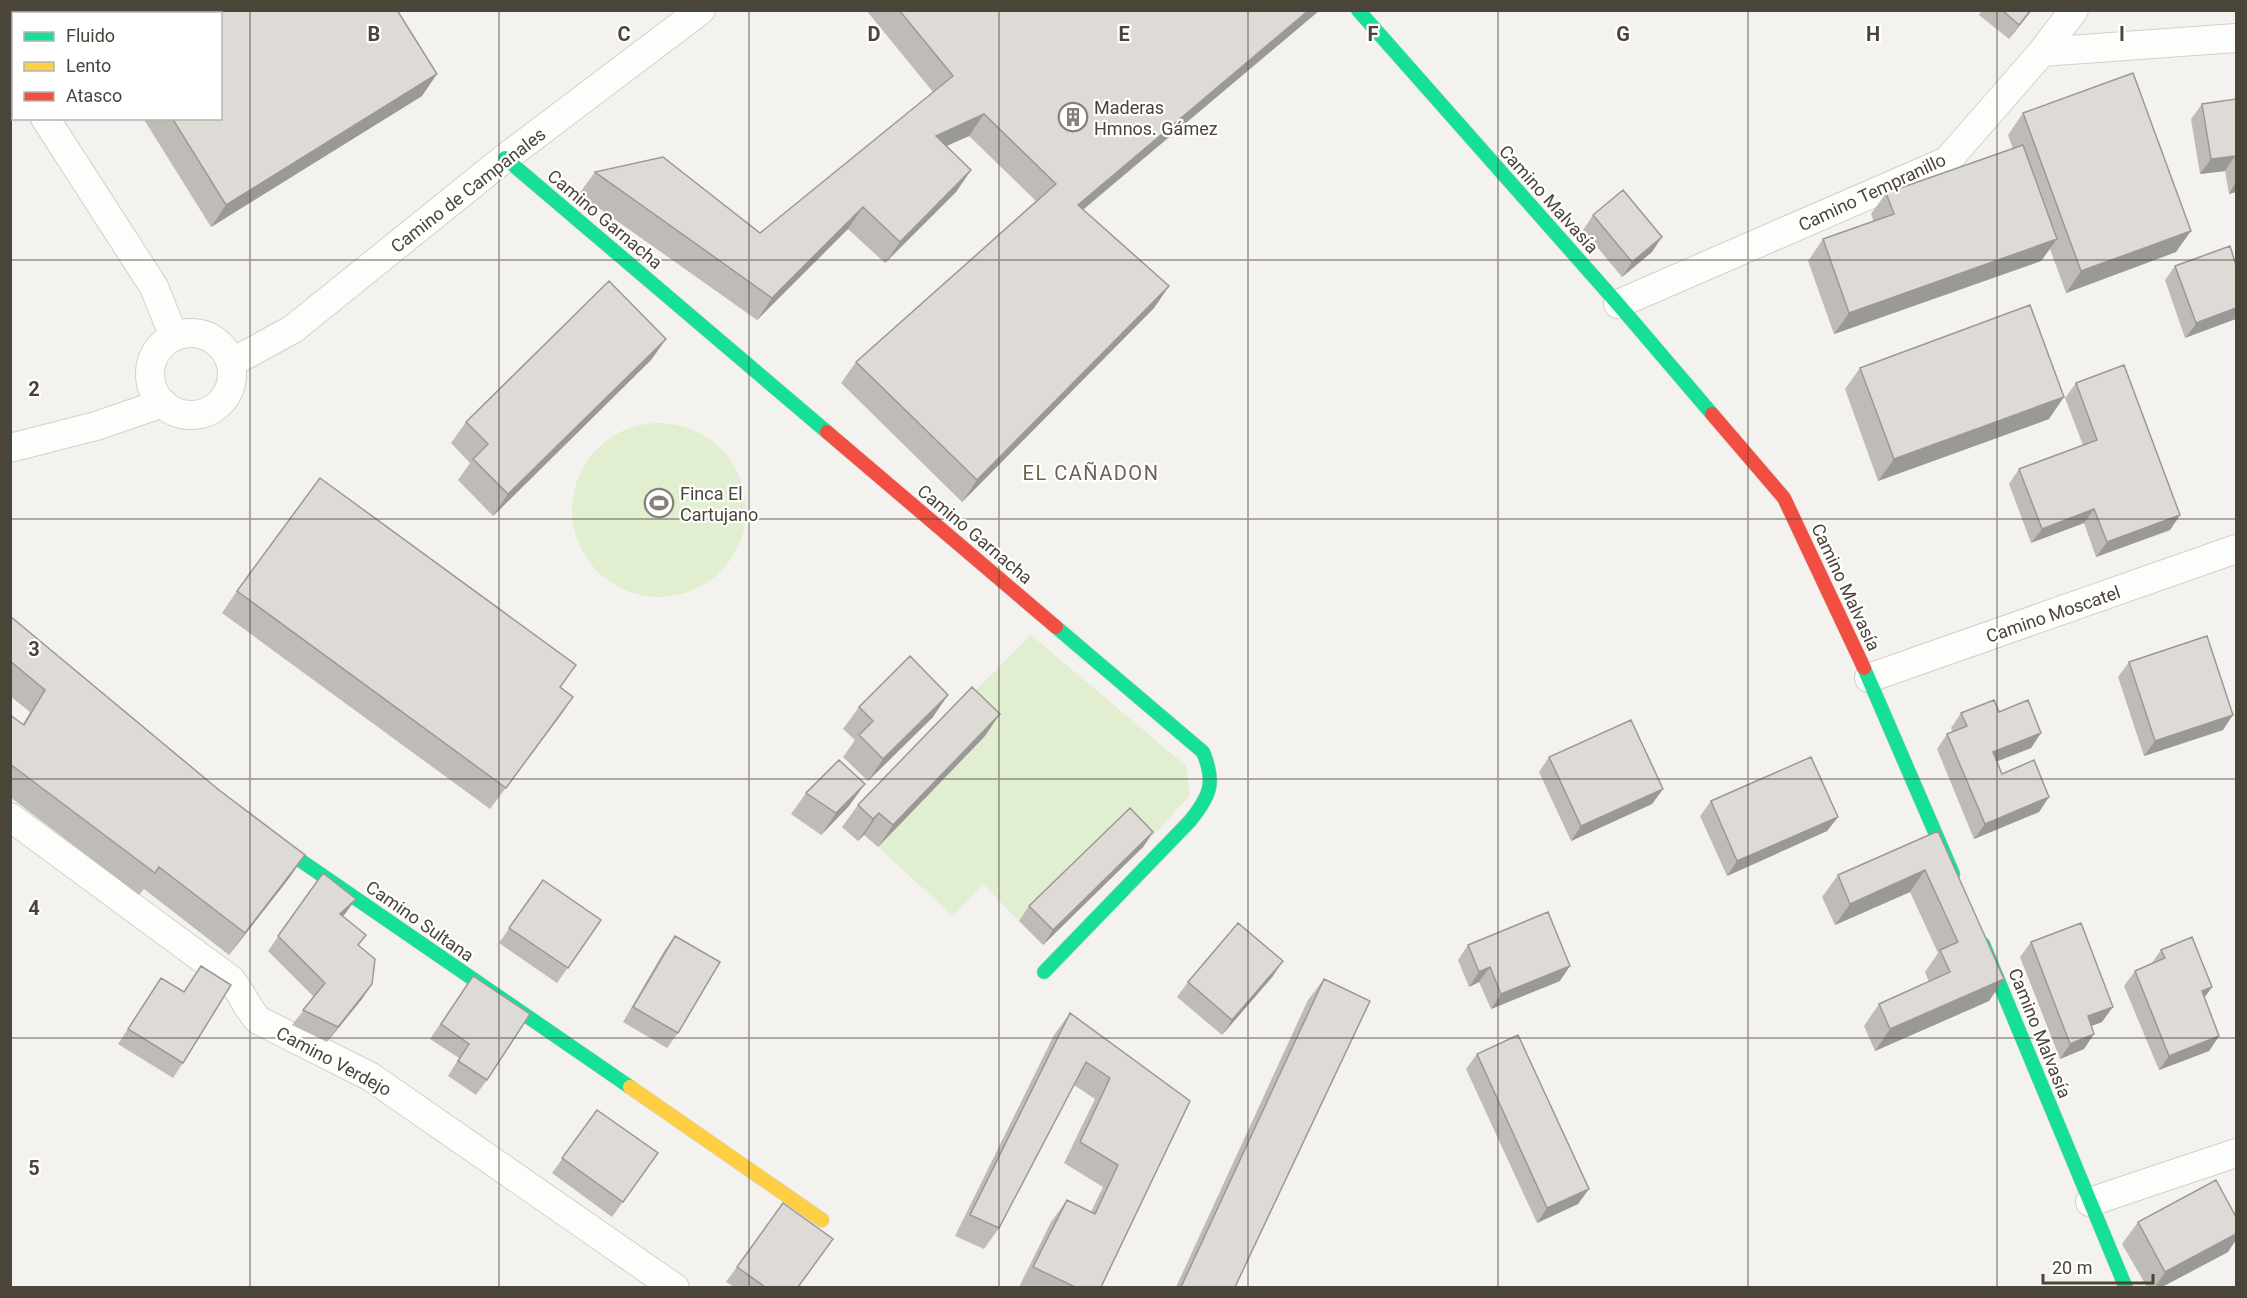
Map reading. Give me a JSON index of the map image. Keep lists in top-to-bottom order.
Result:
{
  "streets": {
    "street": [
      "Camino de Campanales",
      "Camino Tempranillo",
      "Camino Malvasía",
      "Camino Garnacha",
      "Camino Moscatel",
      "Camino Sultana",
      "Camino Verdejo"
    ]
  },
  "crossings": [
    ["Camino de Campanales", "Camino Garnacha"],
    ["Camino Tempranillo", "Camino Malvasía"],
    ["Camino Malvasía", "Camino Moscatel"]
  ],
  "districts": ["EL CAÑADON"],
  "places": {
    "building": ["Maderas Hmnos. Gámez"],
    "sports": ["Finca El Cartujano"]
  },
  "legend": ["Fluido", "Lento", "Atasco"],
  "scale_bar": "20 m",
  "grid": {
    "columns": [
      "B",
      "C",
      "D",
      "E",
      "F",
      "G",
      "H",
      "I"
    ],
    "rows": [
      "2",
      "3",
      "4",
      "5"
    ]
  }
}
